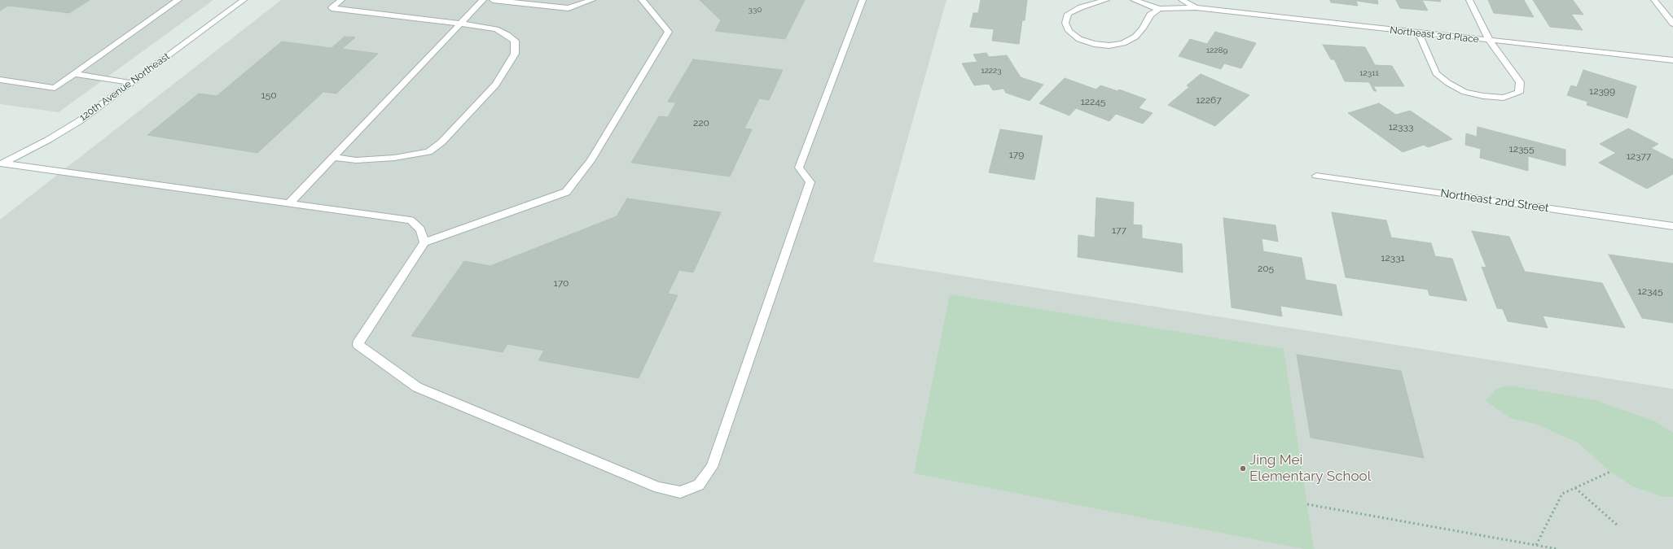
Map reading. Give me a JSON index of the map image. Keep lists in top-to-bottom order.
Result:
{
  "streets": {
    "street": ["Northeast 3rd Place", "120th Avenue Northeast", "Northeast 2nd Street"]
  },
  "places": ["Jing Mei Elementary School"],
  "house_numbers": [
    "330",
    "12289",
    "12223",
    "12311",
    "12399",
    "150",
    "12267",
    "12245",
    "220",
    "12333",
    "12355",
    "179",
    "12377",
    "177",
    "12331",
    "205",
    "170",
    "12345"
  ]
}
